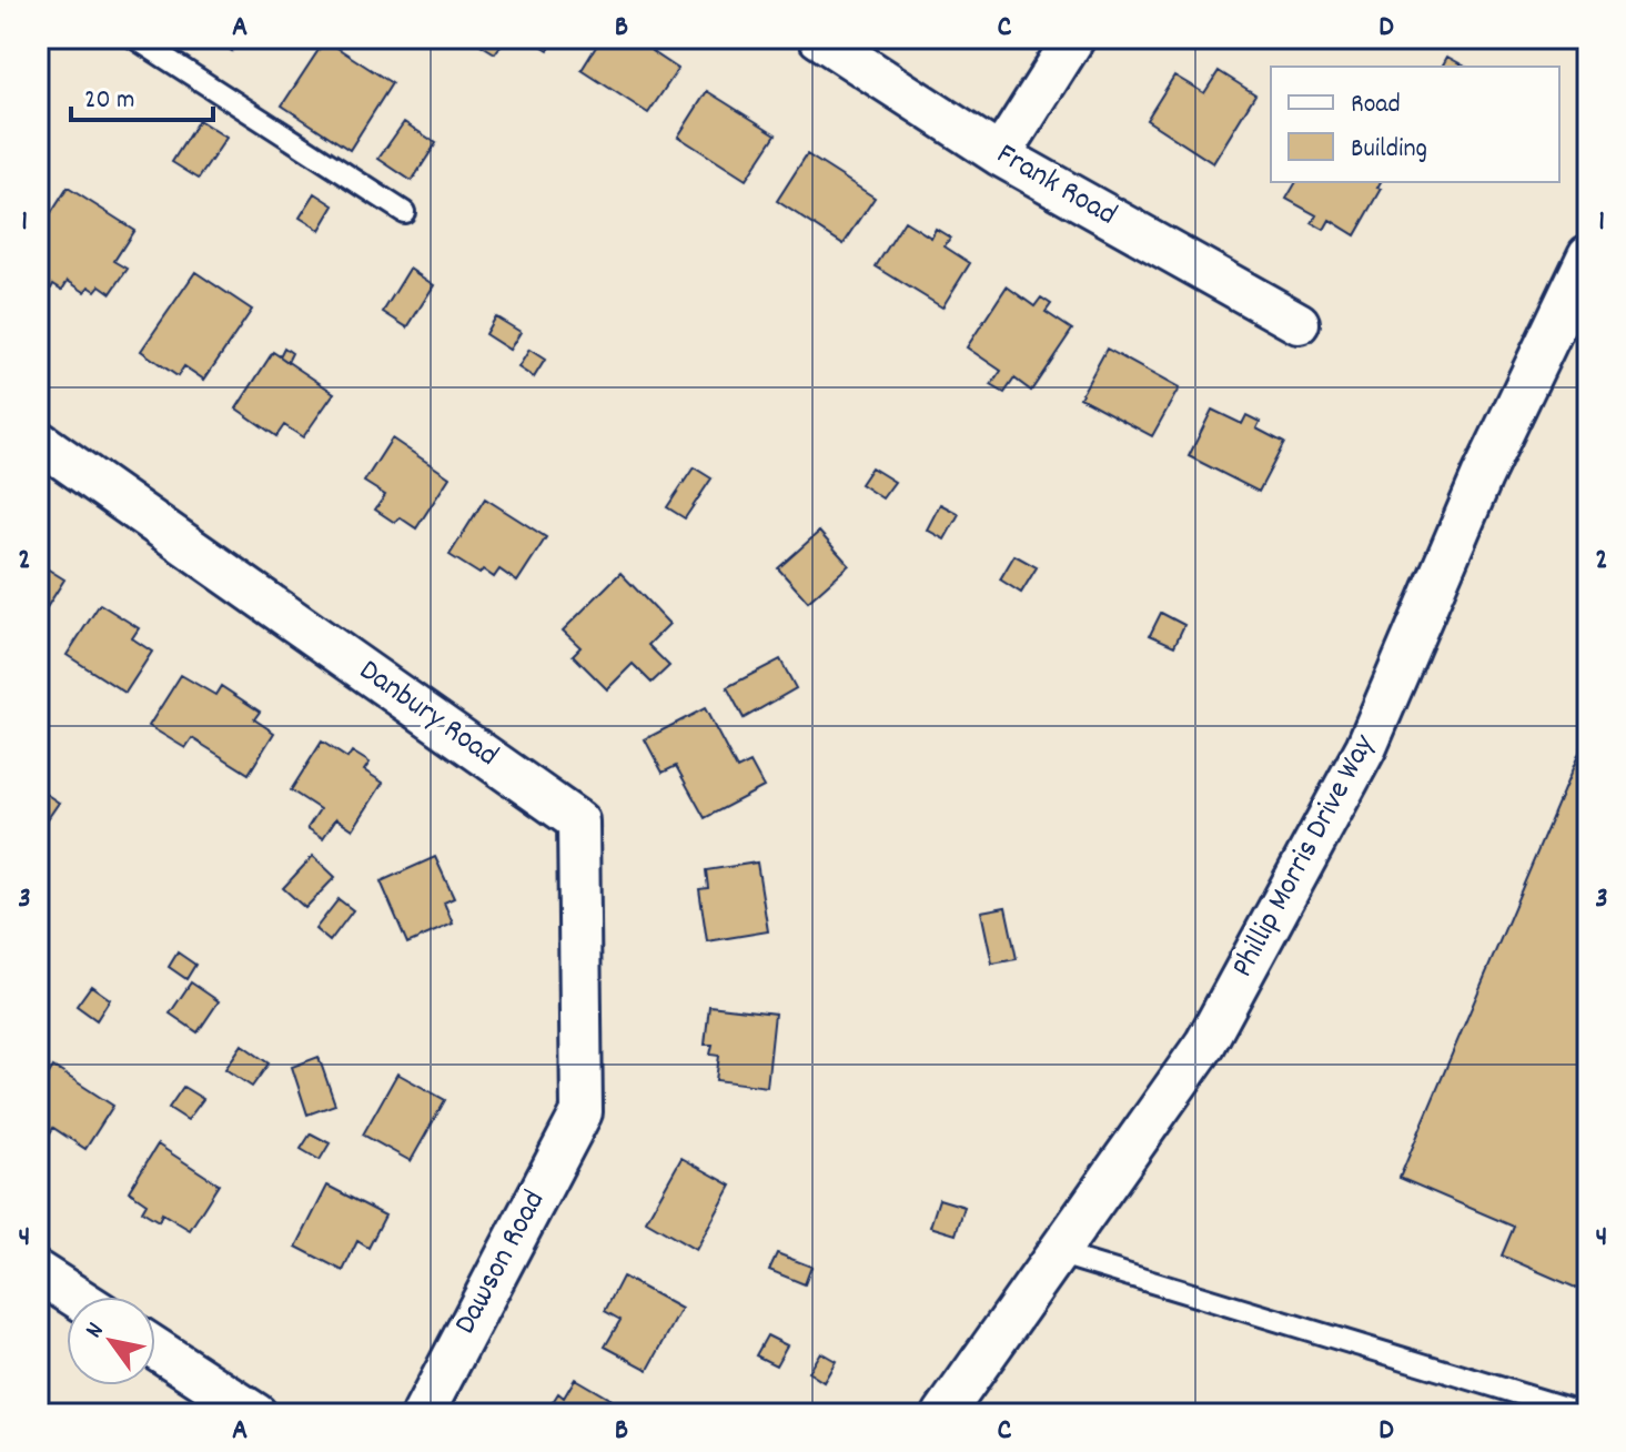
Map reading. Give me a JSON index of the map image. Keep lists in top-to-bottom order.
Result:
{
  "streets": {
    "street": [
      "Frank Road",
      "Danbury Road",
      "Phillip Morris Drive Way",
      "Dawson Road"
    ]
  },
  "crossings": [
    ["Danbury Road", "Dawson Road"]
  ],
  "legend": ["Road", "Building"],
  "scale_bar": "20 m",
  "north": "top left",
  "grid": {
    "columns": [
      "A",
      "B",
      "C",
      "D"
    ],
    "rows": [
      "1",
      "2",
      "3",
      "4"
    ]
  }
}
